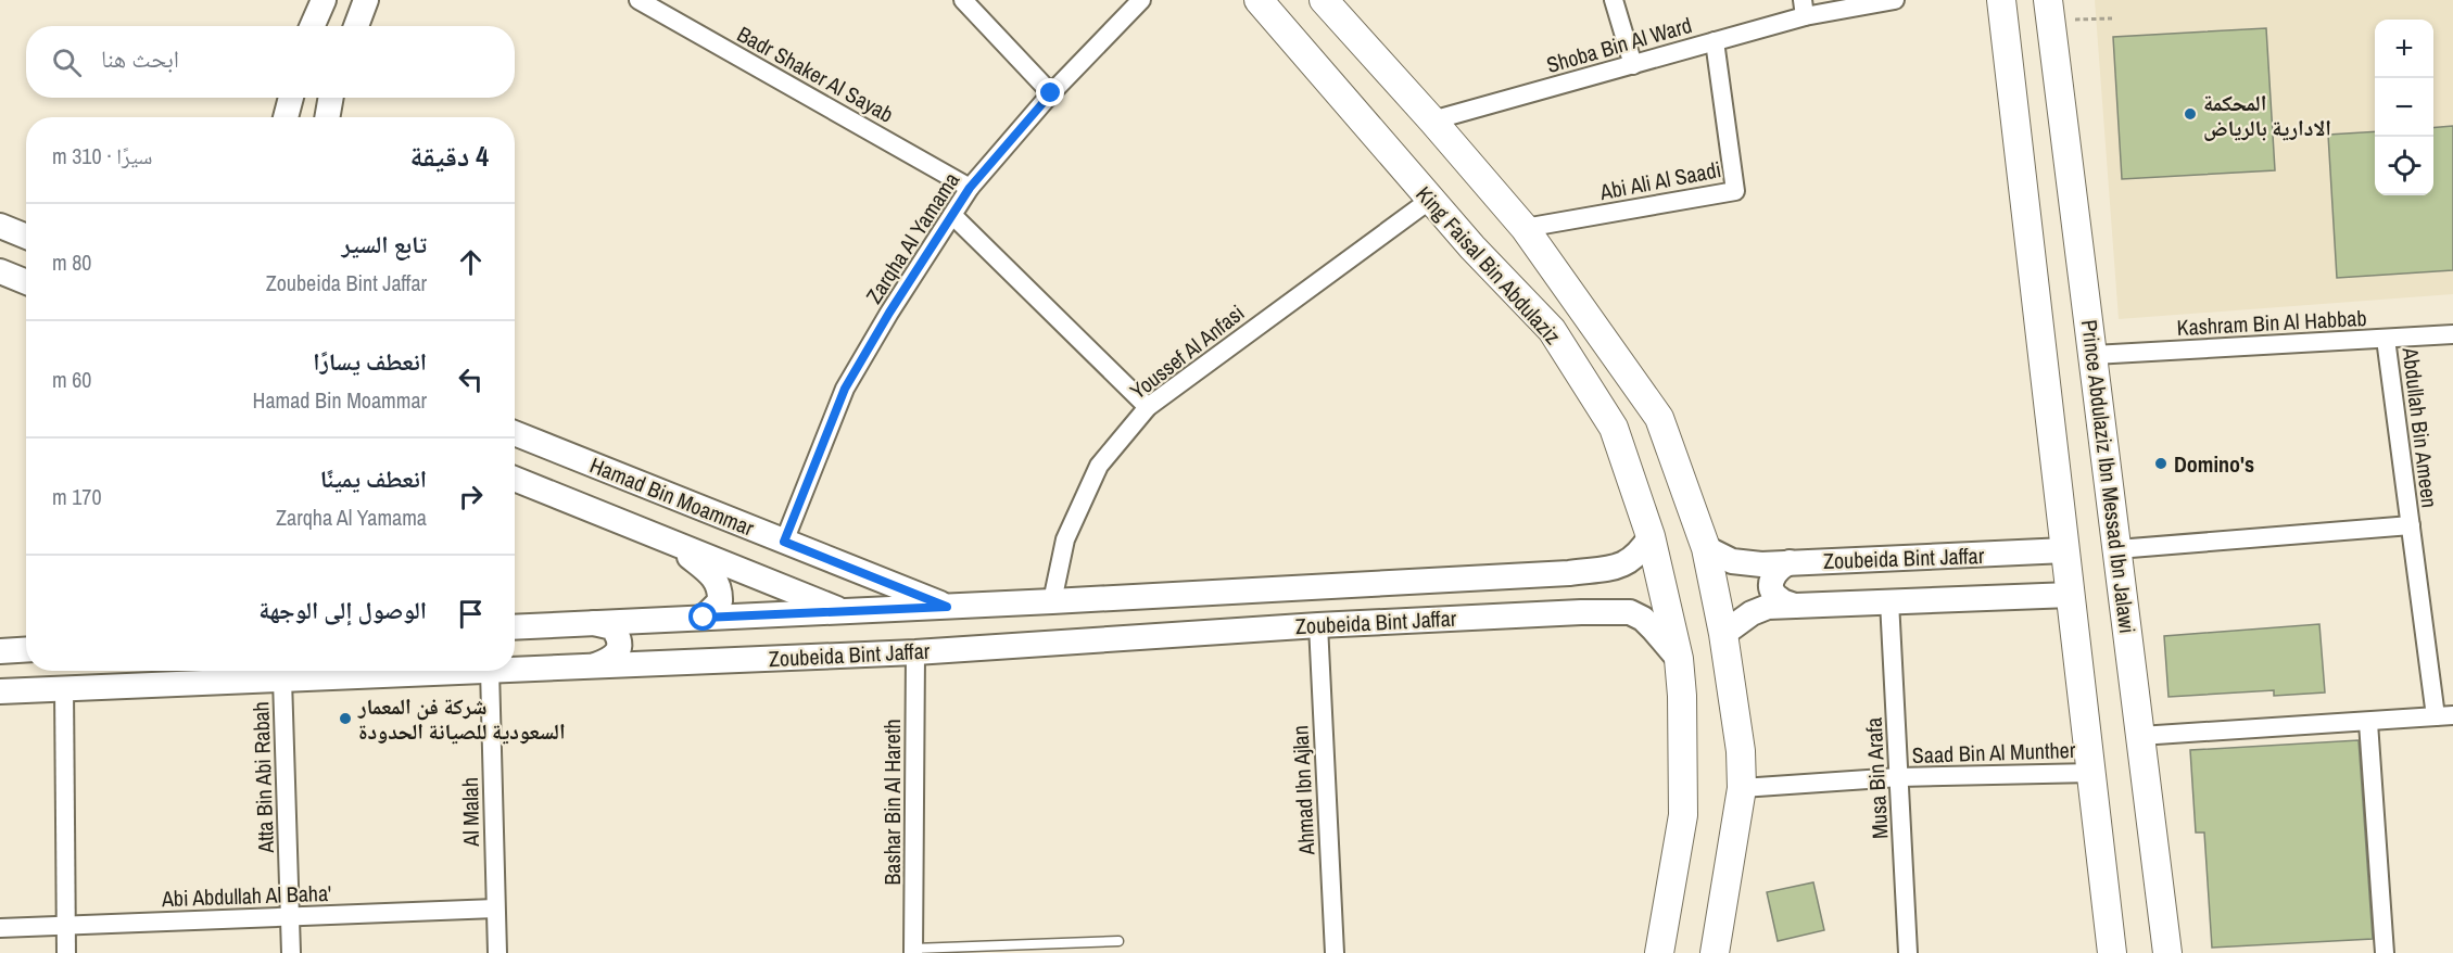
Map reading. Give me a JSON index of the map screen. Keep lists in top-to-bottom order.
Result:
{
  "streets": {
    "main road": ["King Faisal Bin Abdulaziz", "Prince Abdulaziz Ibn Messad Ibn Jalawi"],
    "street": [
      "Shoba Bin Al Ward",
      "Badr Shaker Al Sayab",
      "Abi Ali Al Saadi",
      "Zarqha Al Yamama",
      "Kashram Bin Al Habbab",
      "Youssef Al Anfasi",
      "Abdullah Bin Ameen",
      "Hamad Bin Moammar",
      "Zoubeida Bint Jaffar",
      "Saad Bin Al Munther",
      "Atta Bin Abi Rabah",
      "Musa Bin Arafa",
      "Ahmad Ibn Ajlan",
      "Bashar Bin Al Hareth",
      "Al Malah",
      "Abi Abdullah Al Baha'"
    ]
  },
  "crossings": [
    ["Shoba Bin Al Ward", "Abi Ali Al Saadi"],
    ["Shoba Bin Al Ward", "King Faisal Bin Abdulaziz"],
    ["Badr Shaker Al Sayab", "Zarqha Al Yamama"],
    ["Abi Ali Al Saadi", "King Faisal Bin Abdulaziz"],
    ["Zarqha Al Yamama", "Hamad Bin Moammar"],
    ["King Faisal Bin Abdulaziz", "Youssef Al Anfasi"],
    ["King Faisal Bin Abdulaziz", "Zoubeida Bint Jaffar"],
    ["King Faisal Bin Abdulaziz", "Saad Bin Al Munther"],
    ["Kashram Bin Al Habbab", "Abdullah Bin Ameen"],
    ["Kashram Bin Al Habbab", "Prince Abdulaziz Ibn Messad Ibn Jalawi"],
    ["Youssef Al Anfasi", "Zoubeida Bint Jaffar"],
    ["Hamad Bin Moammar", "Zoubeida Bint Jaffar"],
    ["Zoubeida Bint Jaffar", "Atta Bin Abi Rabah"],
    ["Zoubeida Bint Jaffar", "Musa Bin Arafa"],
    ["Zoubeida Bint Jaffar", "Ahmad Ibn Ajlan"],
    ["Zoubeida Bint Jaffar", "Bashar Bin Al Hareth"],
    ["Saad Bin Al Munther", "Musa Bin Arafa"],
    ["Atta Bin Abi Rabah", "Abi Abdullah Al Baha'"],
    ["Al Malah", "Abi Abdullah Al Baha'"]
  ],
  "places": ["المحكمة الادارية بالرياض", "Domino's", "شركة فن المعمار السعودية للصيانة الحدودة"],
  "page": {
    "map_buttons": ["+", "−"],
    "search": "ابحث هنا",
    "heading": ["4 دقيقة", "سيرًا · 310 m"],
    "list": [
      ["تابع السير", "Zoubeida Bint Jaffar", "80 m"],
      ["انعطف يسارًا", "Hamad Bin Moammar", "60 m"],
      ["انعطف يمينًا", "Zarqha Al Yamama", "170 m"],
      "الوصول إلى الوجهة"
    ]
  }
}
